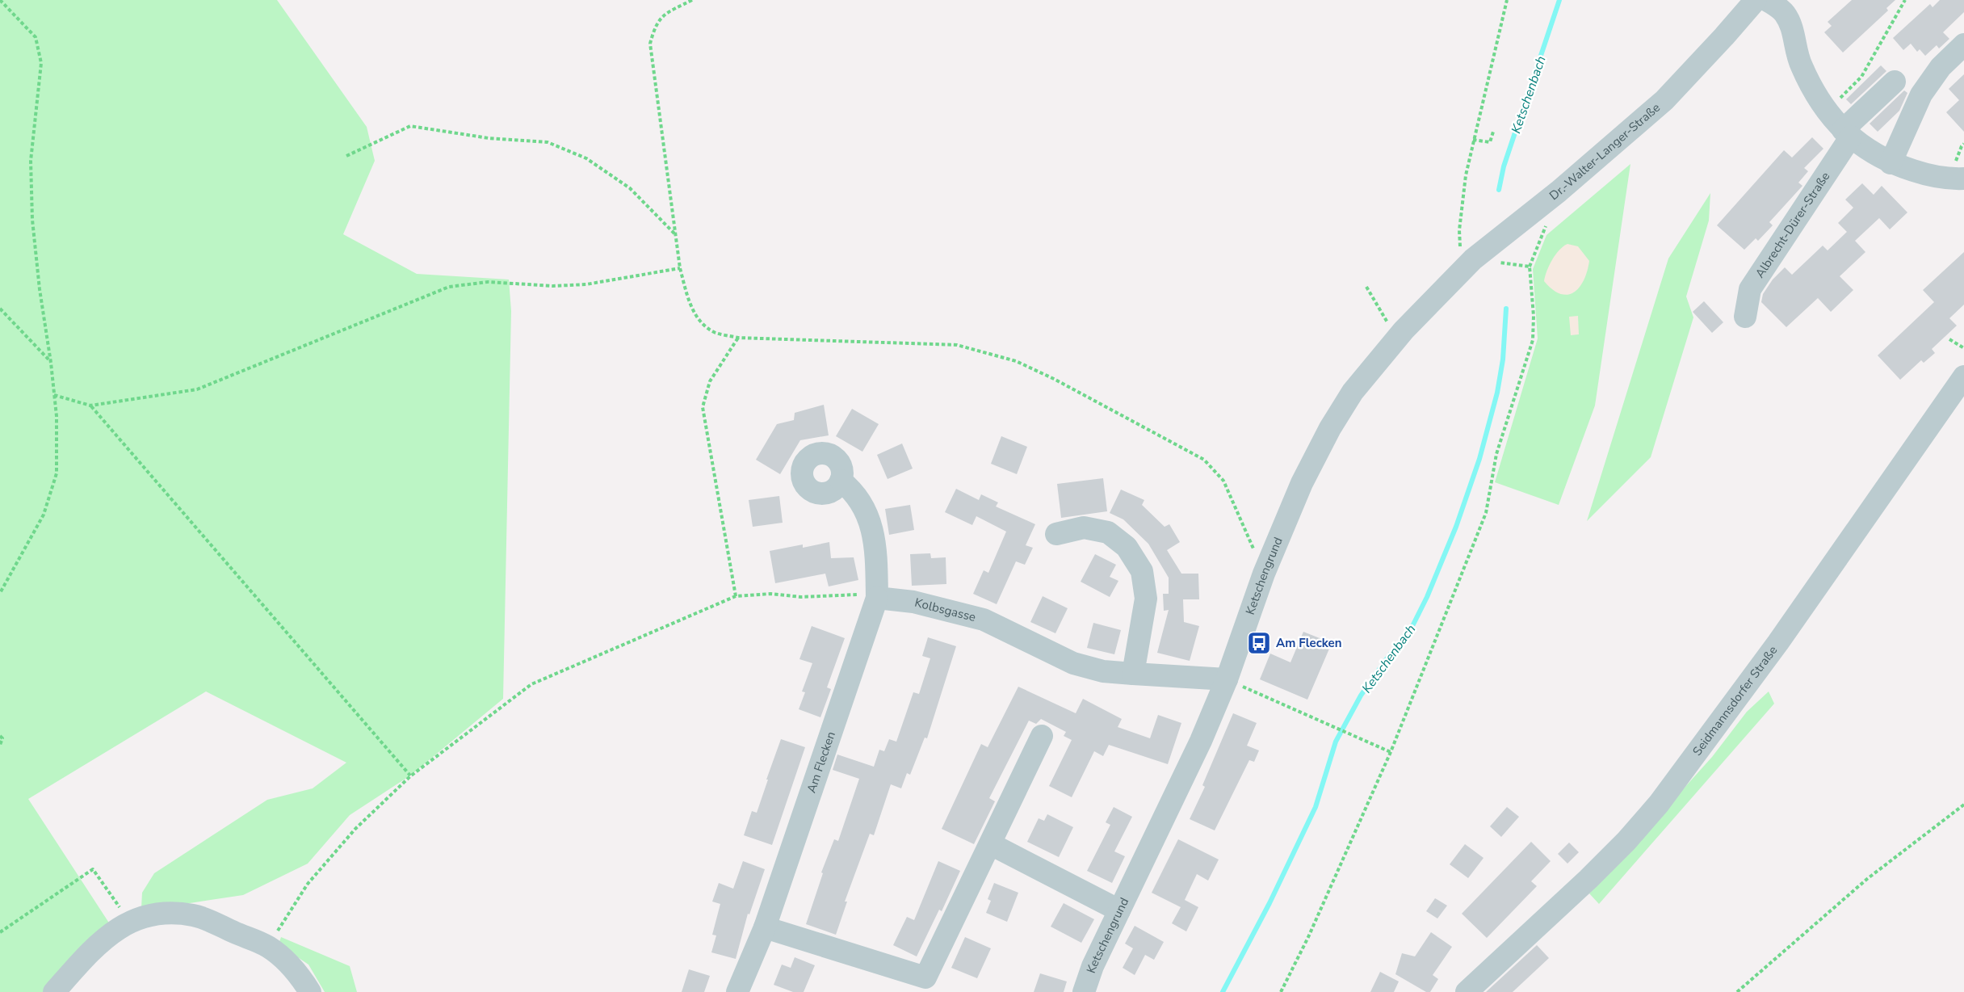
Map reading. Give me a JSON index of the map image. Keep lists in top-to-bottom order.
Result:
{
  "streets": {
    "street": [
      "Dr.-Walter-Langer-Straße",
      "Albrecht-Dürer-Straße",
      "Ketschengrund",
      "Kolbsgasse",
      "Seidmannsdorfer Straße",
      "Am Flecken"
    ]
  },
  "crossings": [
    ["Dr.-Walter-Langer-Straße", "Ketschengrund"],
    ["Ketschengrund", "Kolbsgasse"],
    ["Kolbsgasse", "Am Flecken"]
  ],
  "water": ["Ketschenbach"],
  "places": {
    "bus stop": ["Am Flecken"]
  }
}
